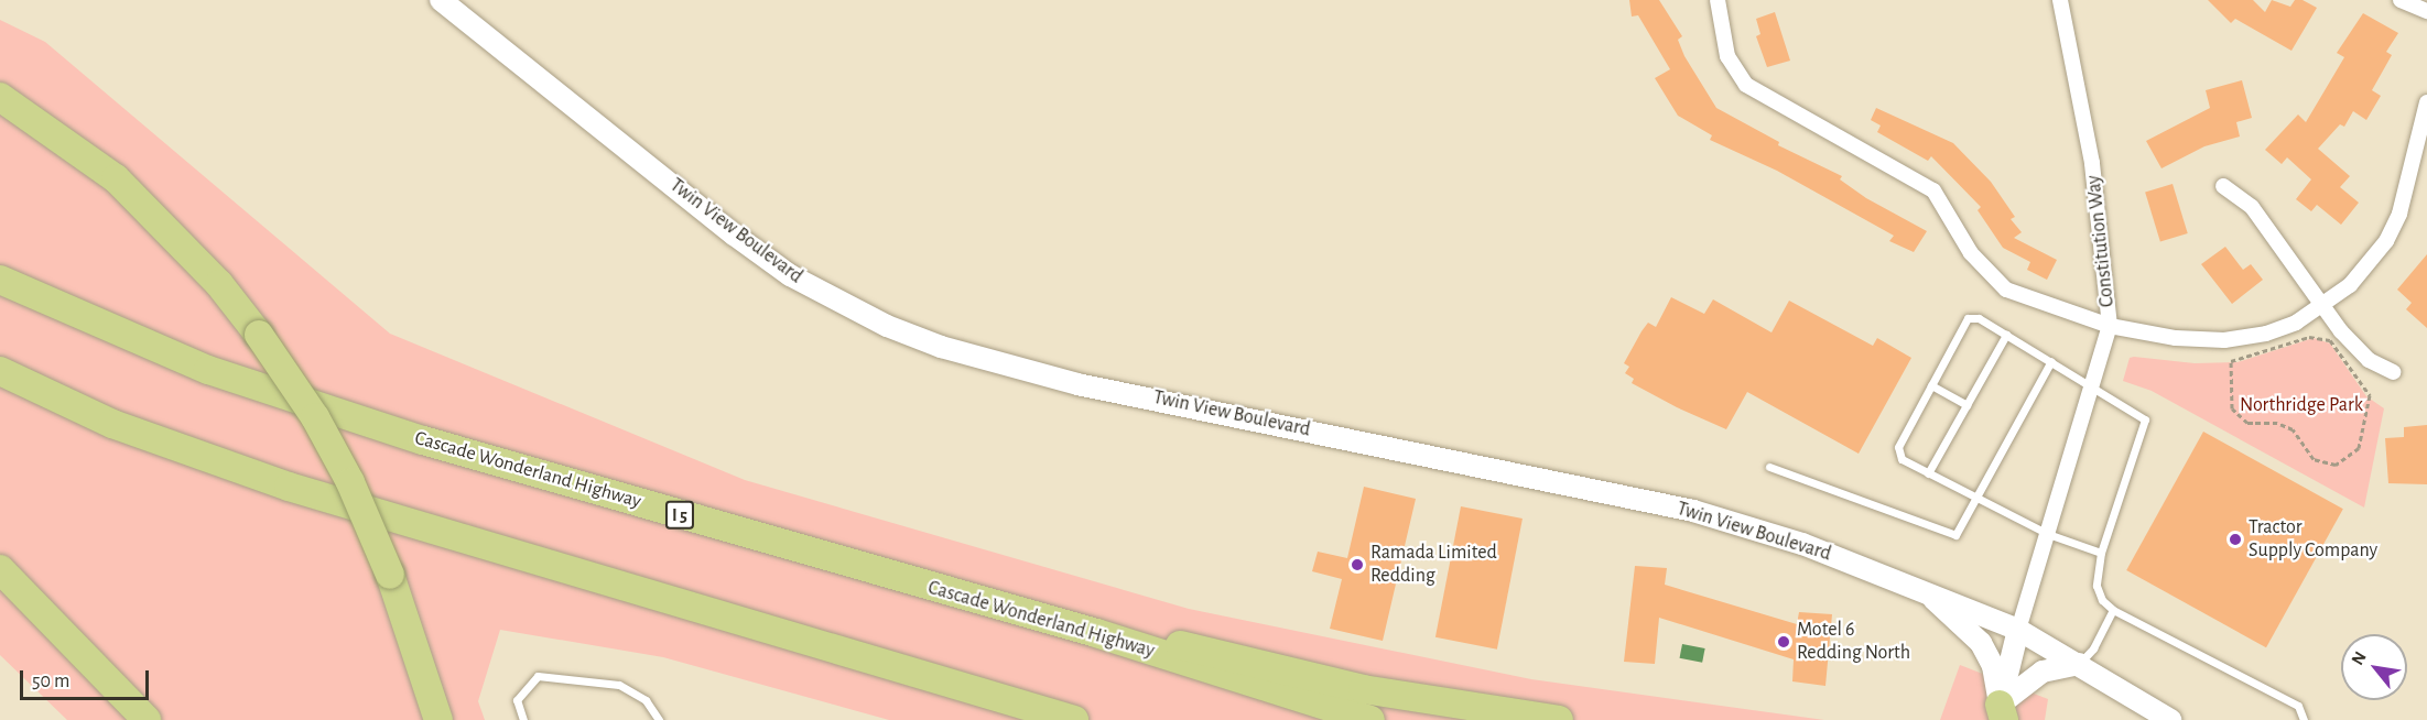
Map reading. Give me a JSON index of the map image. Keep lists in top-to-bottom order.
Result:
{
  "streets": {
    "highway": ["Cascade Wonderland Highway", "I 5"],
    "street": ["Twin View Boulevard", "Constitution Way"]
  },
  "crossings": [
    ["Twin View Boulevard", "Constitution Way"]
  ],
  "parks": ["Northridge Park"],
  "places": ["Tractor Supply Company", "Ramada Limited Redding", "Motel 6 Redding North"],
  "scale_bar": "50 m",
  "north": "top left"
}
